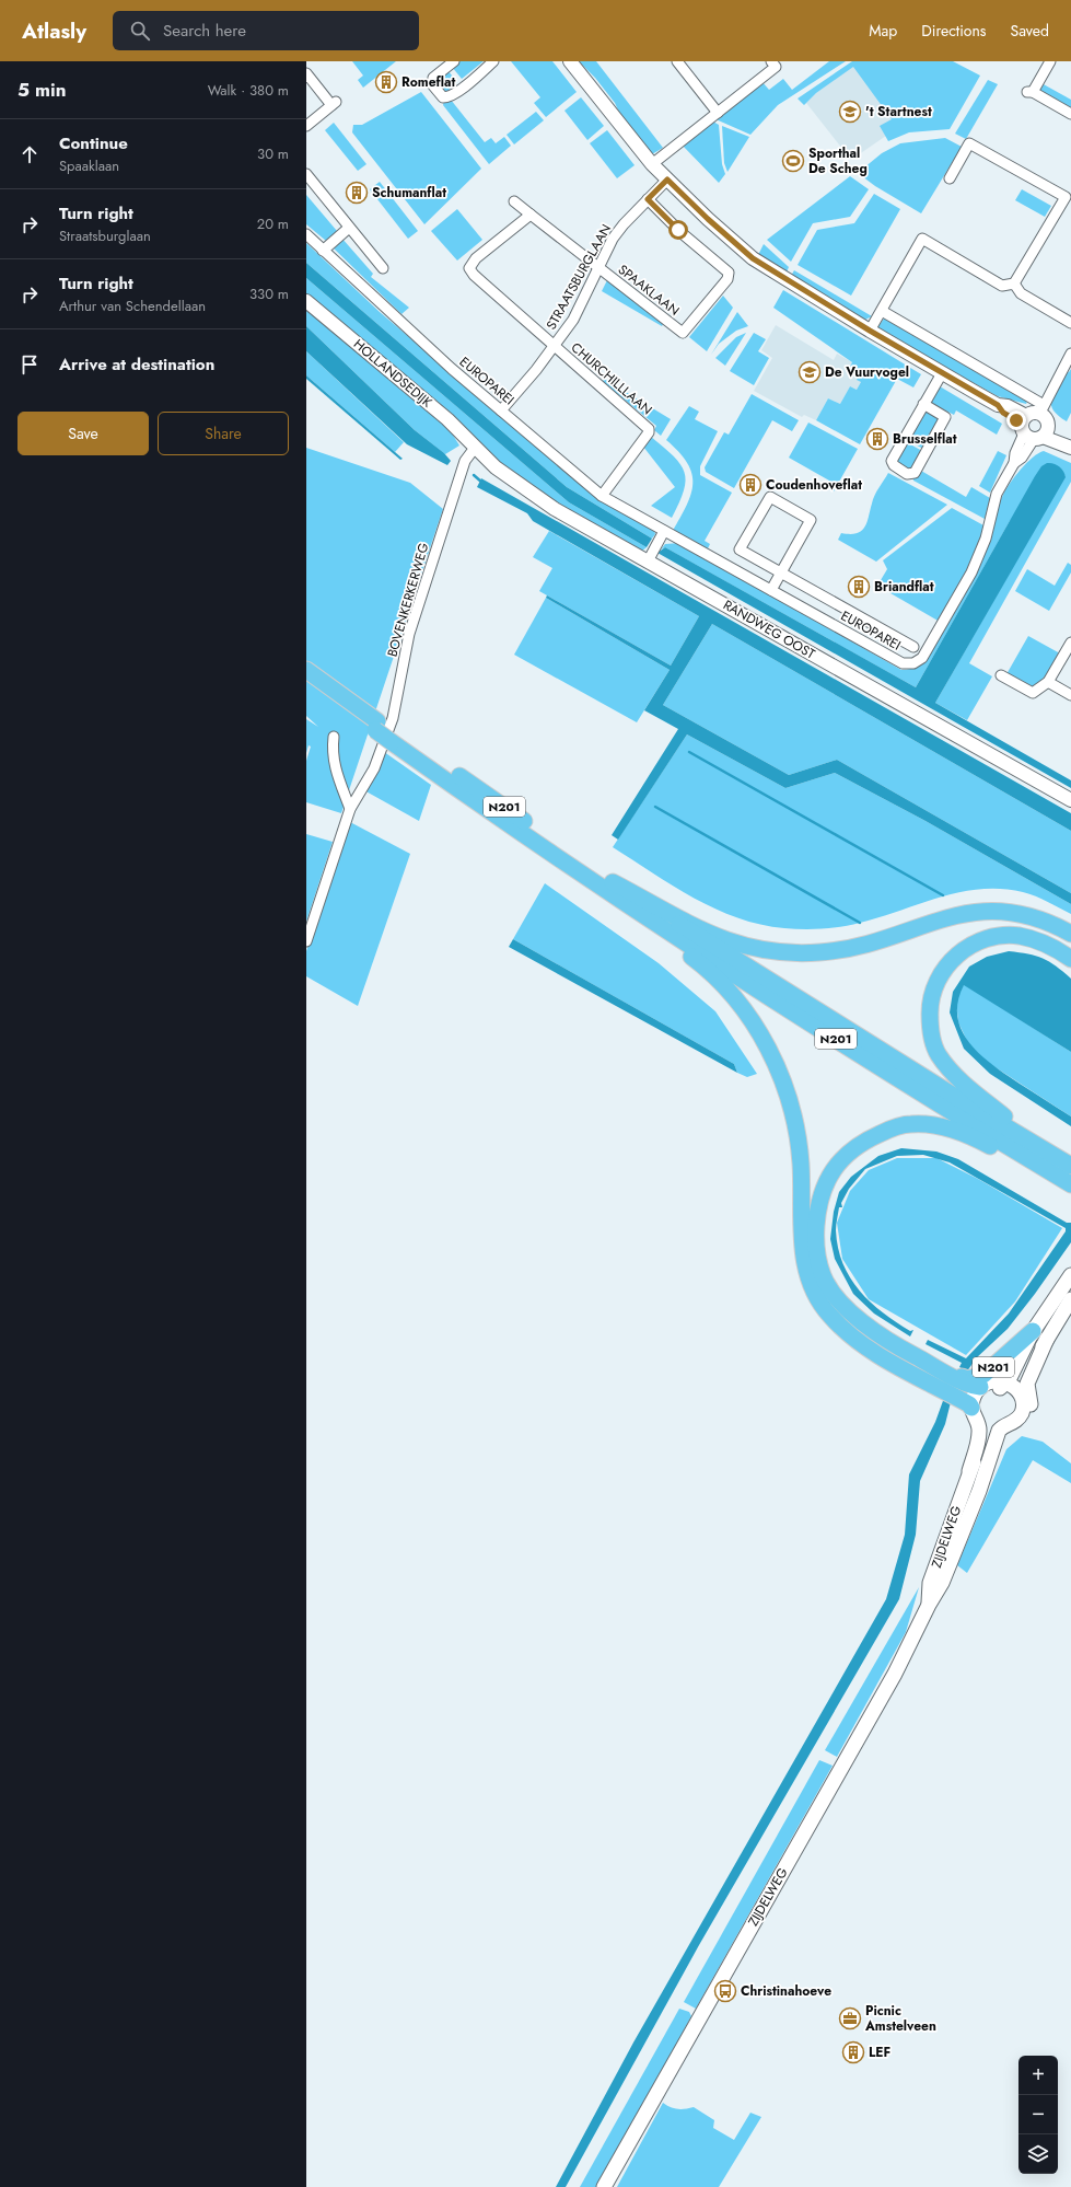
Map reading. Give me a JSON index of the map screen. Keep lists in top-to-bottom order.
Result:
{
  "streets": {
    "highway": ["N201"],
    "main road": ["ZIJDELWEG"],
    "street": [
      "STRAATSBURGLAAN",
      "SPAAKLAAN",
      "HOLLANDSEDIJK",
      "CHURCHILLLAAN",
      "EUROPAREI",
      "BOVENKERKERWEG",
      "RANDWEG OOST"
    ]
  },
  "crossings": [
    ["STRAATSBURGLAAN", "SPAAKLAAN"],
    ["STRAATSBURGLAAN", "CHURCHILLLAAN"],
    ["STRAATSBURGLAAN", "EUROPAREI"],
    ["HOLLANDSEDIJK", "BOVENKERKERWEG"],
    ["HOLLANDSEDIJK", "RANDWEG OOST"],
    ["CHURCHILLLAAN", "EUROPAREI"],
    ["BOVENKERKERWEG", "RANDWEG OOST"],
    ["N201", "ZIJDELWEG"]
  ],
  "places": {
    "building": [
      "Romeflat",
      "Schumanflat",
      "Brusselflat",
      "Coudenhoveflat",
      "Briandflat",
      "LEF"
    ],
    "school or university": ["'t Startnest", "De Vuurvogel"],
    "sports": ["Sporthal De Scheg"],
    "bus stop": ["Christinahoeve"],
    "office": ["Picnic Amstelveen"]
  },
  "page": {
    "header": "Atlasly",
    "search": "Search here",
    "nav": ["Map", "Directions", "Saved"],
    "heading": ["5 min", "Walk · 380 m"],
    "list": [
      ["Continue", "Spaaklaan", "30 m"],
      ["Turn right", "Straatsburglaan", "20 m"],
      ["Turn right", "Arthur van Schendellaan", "330 m"],
      "Arrive at destination"
    ],
    "buttons": ["Save", "Share"],
    "map_buttons": ["+", "−"]
  }
}
